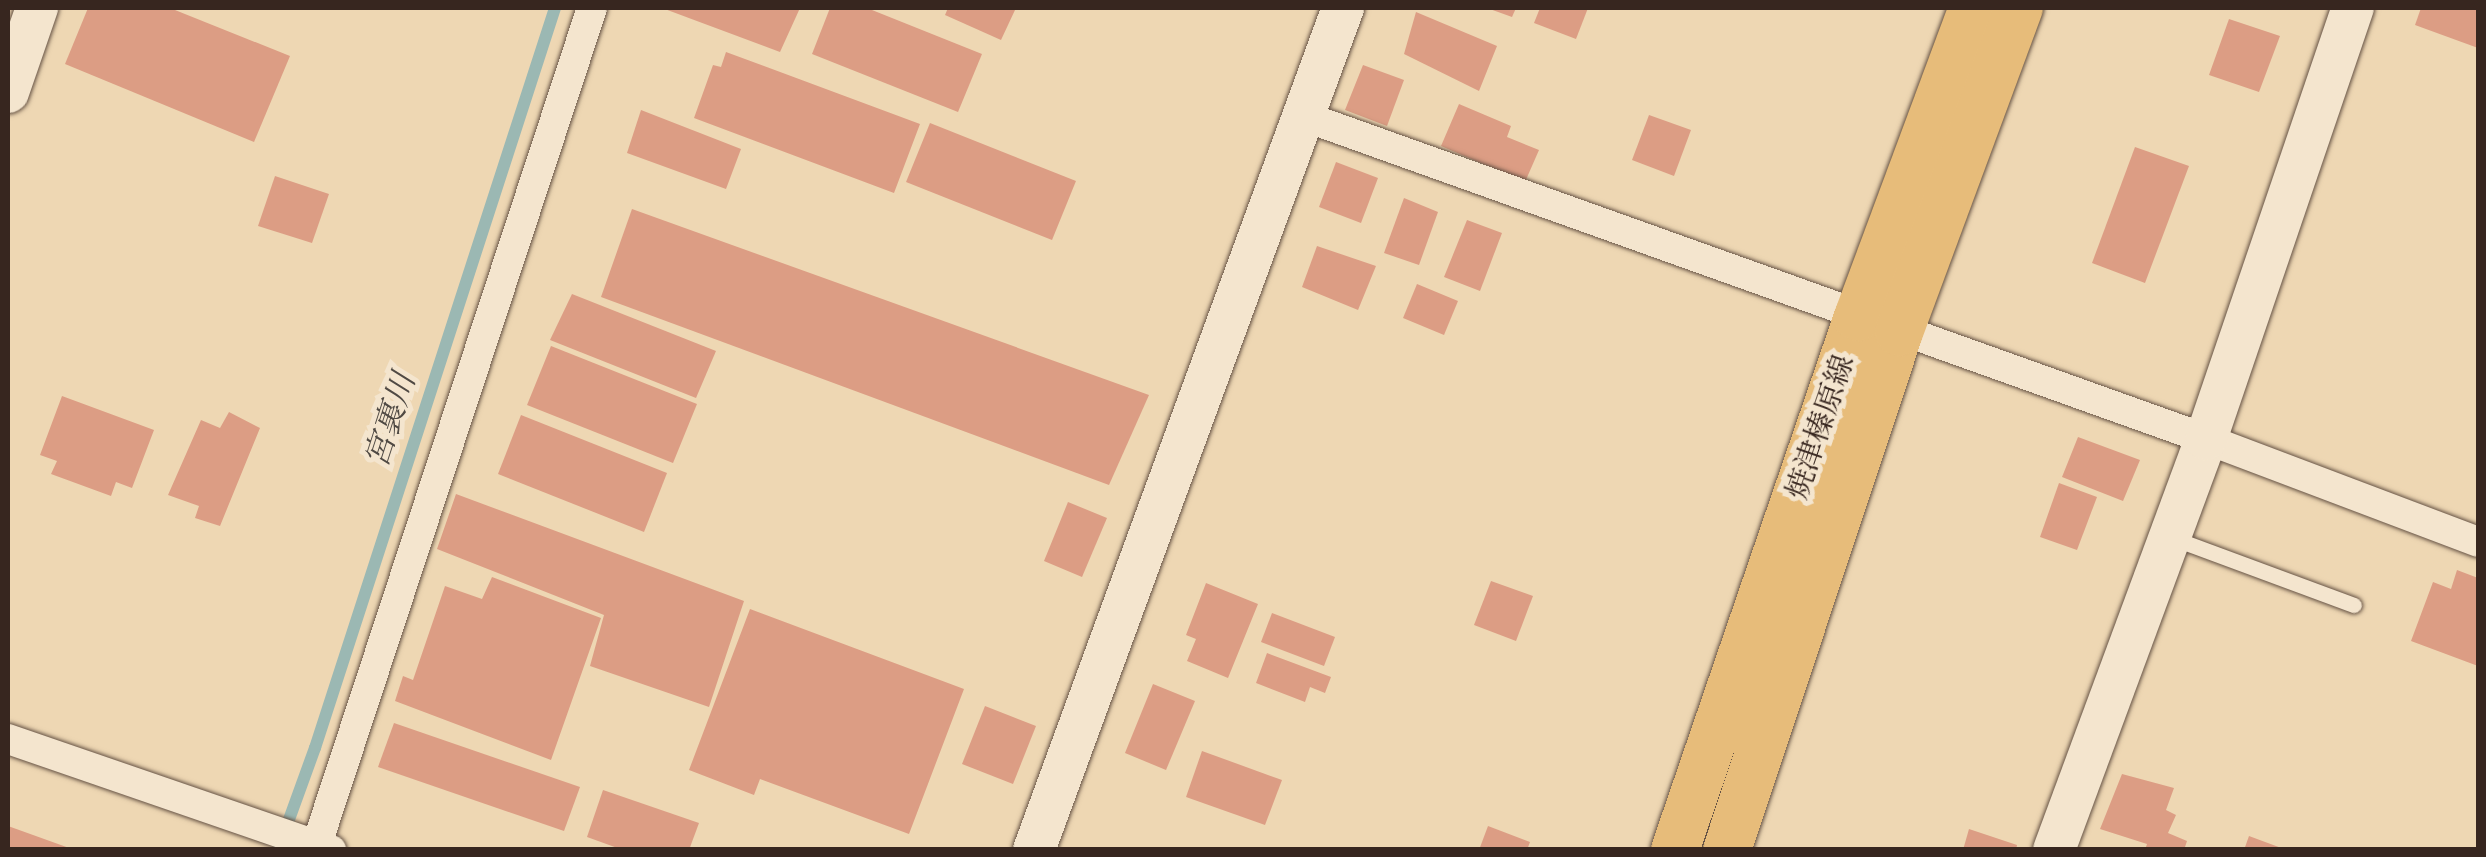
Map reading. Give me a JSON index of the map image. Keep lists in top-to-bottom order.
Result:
{
  "streets": {
    "main road": ["焼津榛原線"]
  },
  "water": ["宮裏川"]
}
